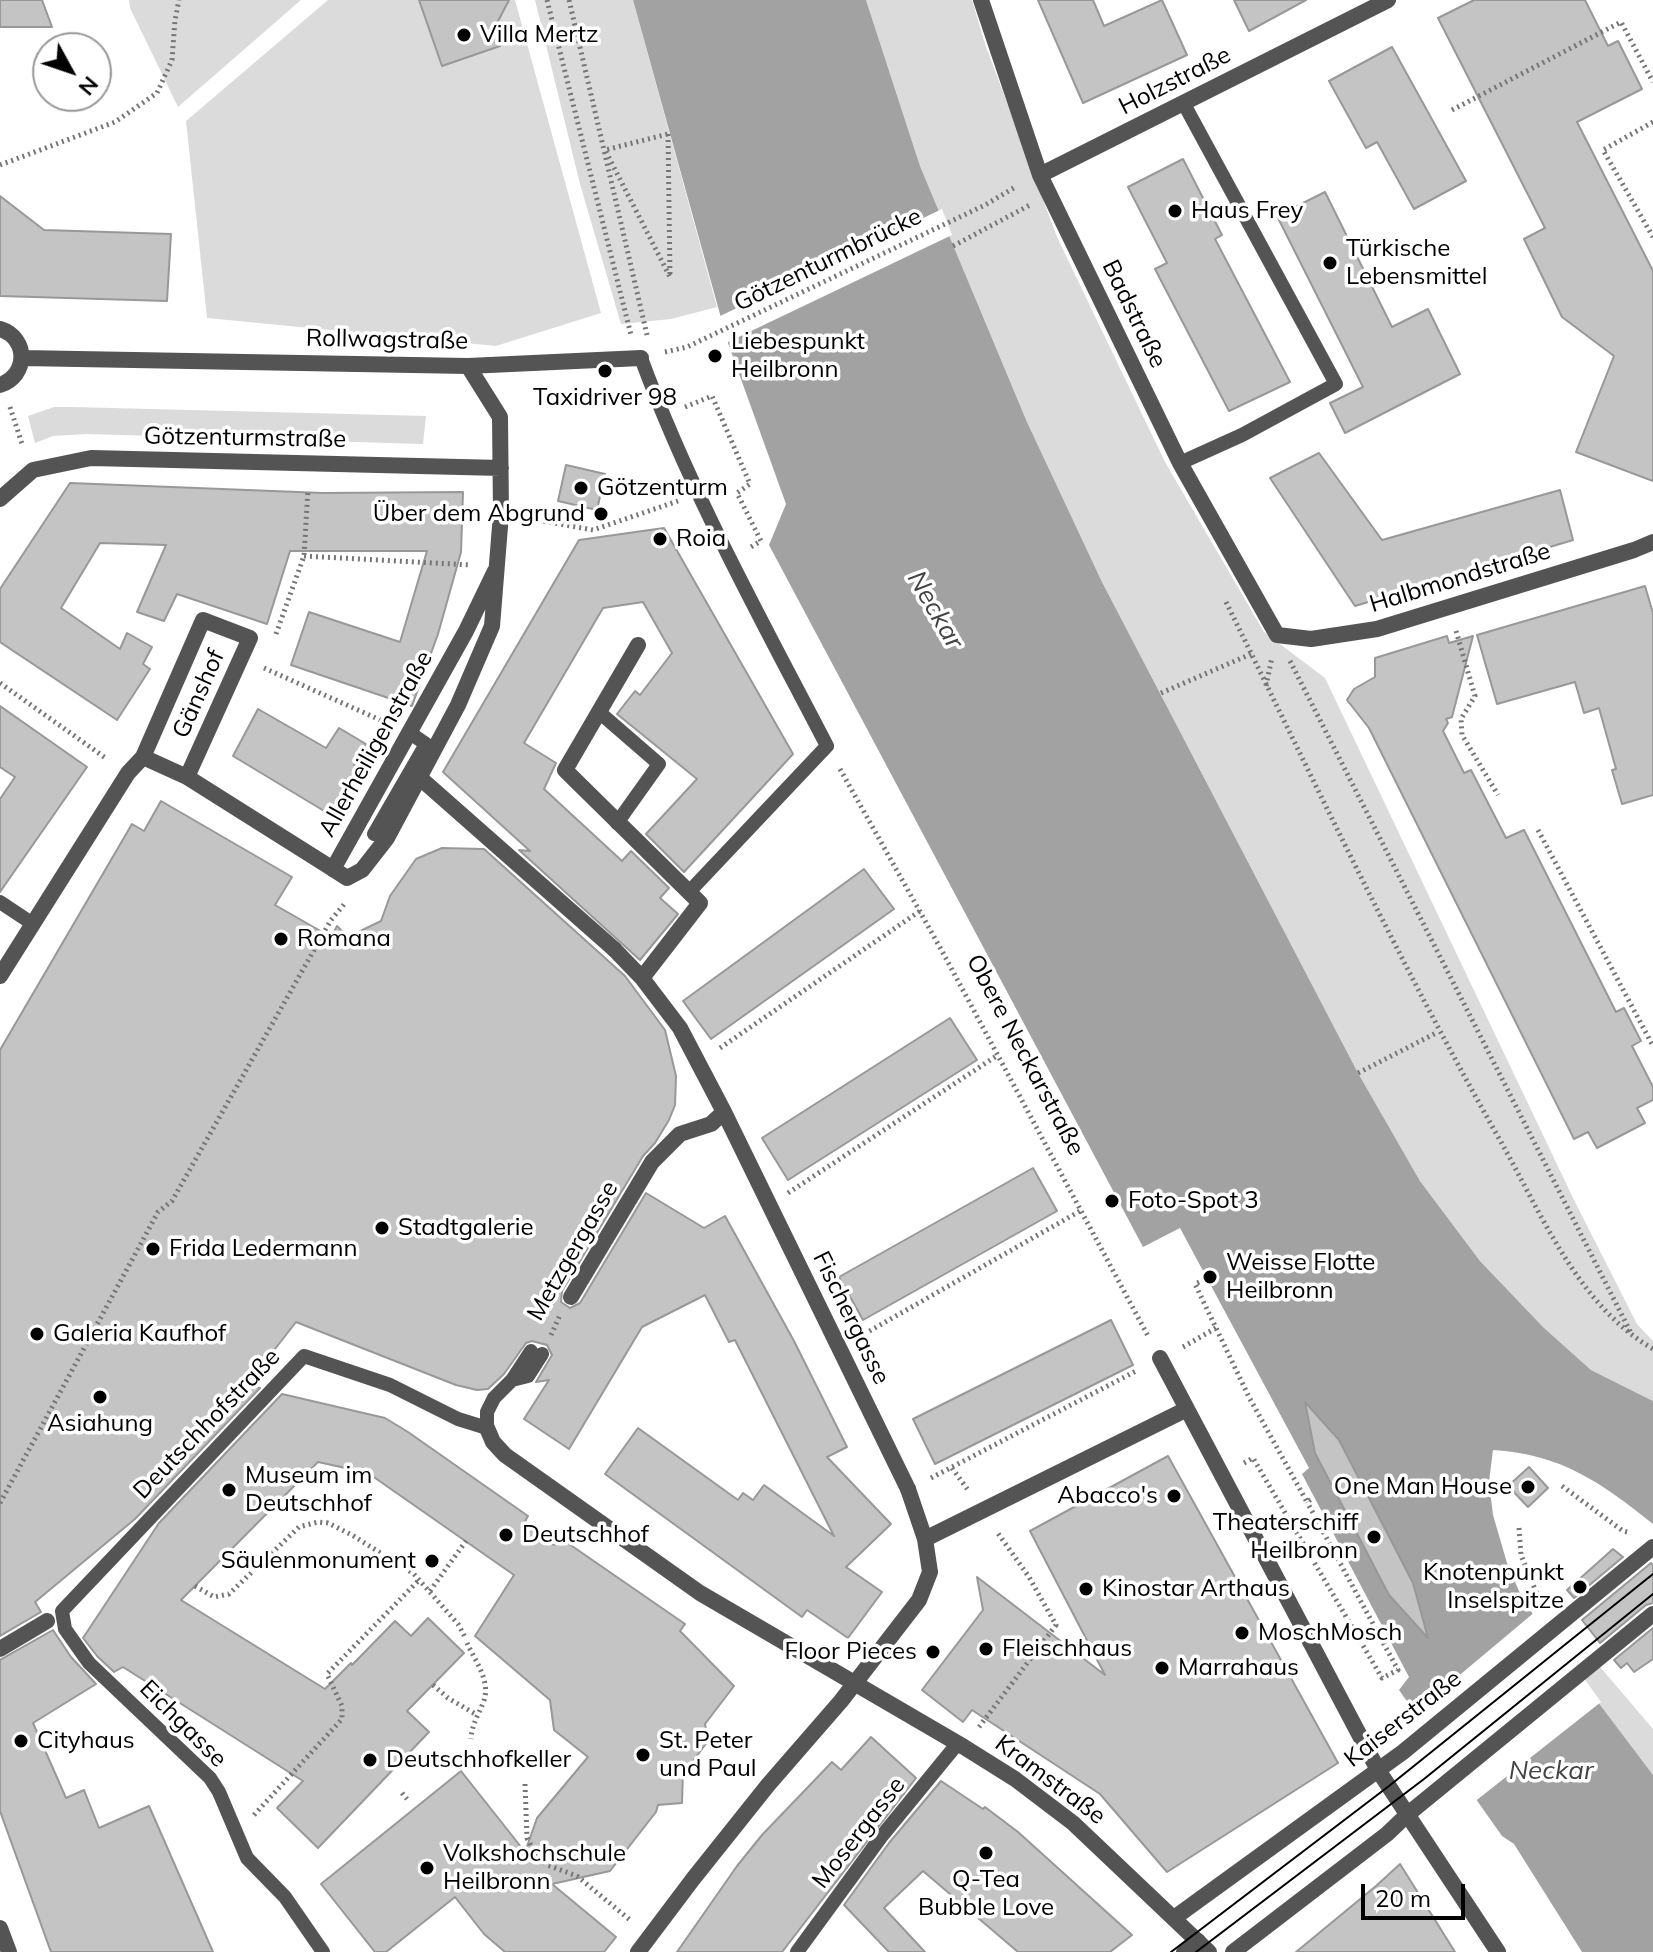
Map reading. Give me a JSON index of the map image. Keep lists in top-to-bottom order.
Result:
{
  "streets": {
    "street": [
      "Holzstraße",
      "Badstraße",
      "Rollwagstraße",
      "Götzenturmstraße",
      "Halbmondstraße",
      "Gänshof",
      "Allerheiligenstraße",
      "Metzgergasse",
      "Fischergasse",
      "Kaiserstraße",
      "Kramstraße"
    ],
    "lane": ["Deutschhofstraße", "Eichgasse", "Mosergasse"],
    "path": ["Götzenturmbrücke", "Obere Neckarstraße"]
  },
  "crossings": [
    ["Holzstraße", "Götzenturmbrücke"],
    ["Holzstraße", "Badstraße"],
    ["Götzenturmbrücke", "Badstraße"],
    ["Badstraße", "Halbmondstraße"],
    ["Rollwagstraße", "Allerheiligenstraße"],
    ["Götzenturmstraße", "Allerheiligenstraße"],
    ["Allerheiligenstraße", "Fischergasse"],
    ["Metzgergasse", "Fischergasse"],
    ["Metzgergasse", "Deutschhofstraße"],
    ["Fischergasse", "Kramstraße"],
    ["Deutschhofstraße", "Eichgasse"],
    ["Kaiserstraße", "Kramstraße"],
    ["Kramstraße", "Mosergasse"]
  ],
  "water": ["Neckar"],
  "places": [
    "Villa Mertz",
    "Haus Frey",
    "Türkische Lebensmittel",
    "Liebespunkt Heilbronn",
    "Taxidriver 98",
    "Götzenturm",
    "Über dem Abgrund",
    "Roia",
    "Romana",
    "Foto-Spot 3",
    "Stadtgalerie",
    "Frida Ledermann",
    "Weisse Flotte Heilbronn",
    "Galeria Kaufhof",
    "Asiahung",
    "One Man House",
    "Museum im Deutschhof",
    "Abacco's",
    "Deutschhof",
    "Theaterschiff Heilbronn",
    "Säulenmonument",
    "Knotenpunkt Inselspitze",
    "Kinostar Arthaus",
    "MoschMosch",
    "Fleischhaus",
    "Floor Pieces",
    "Marrahaus",
    "Cityhaus",
    "St. Peter und Paul",
    "Deutschhofkeller",
    "Q-Tea Bubble Love",
    "Volkshochschule Heilbronn"
  ],
  "scale_bar": "20 m",
  "north": "bottom right"
}
